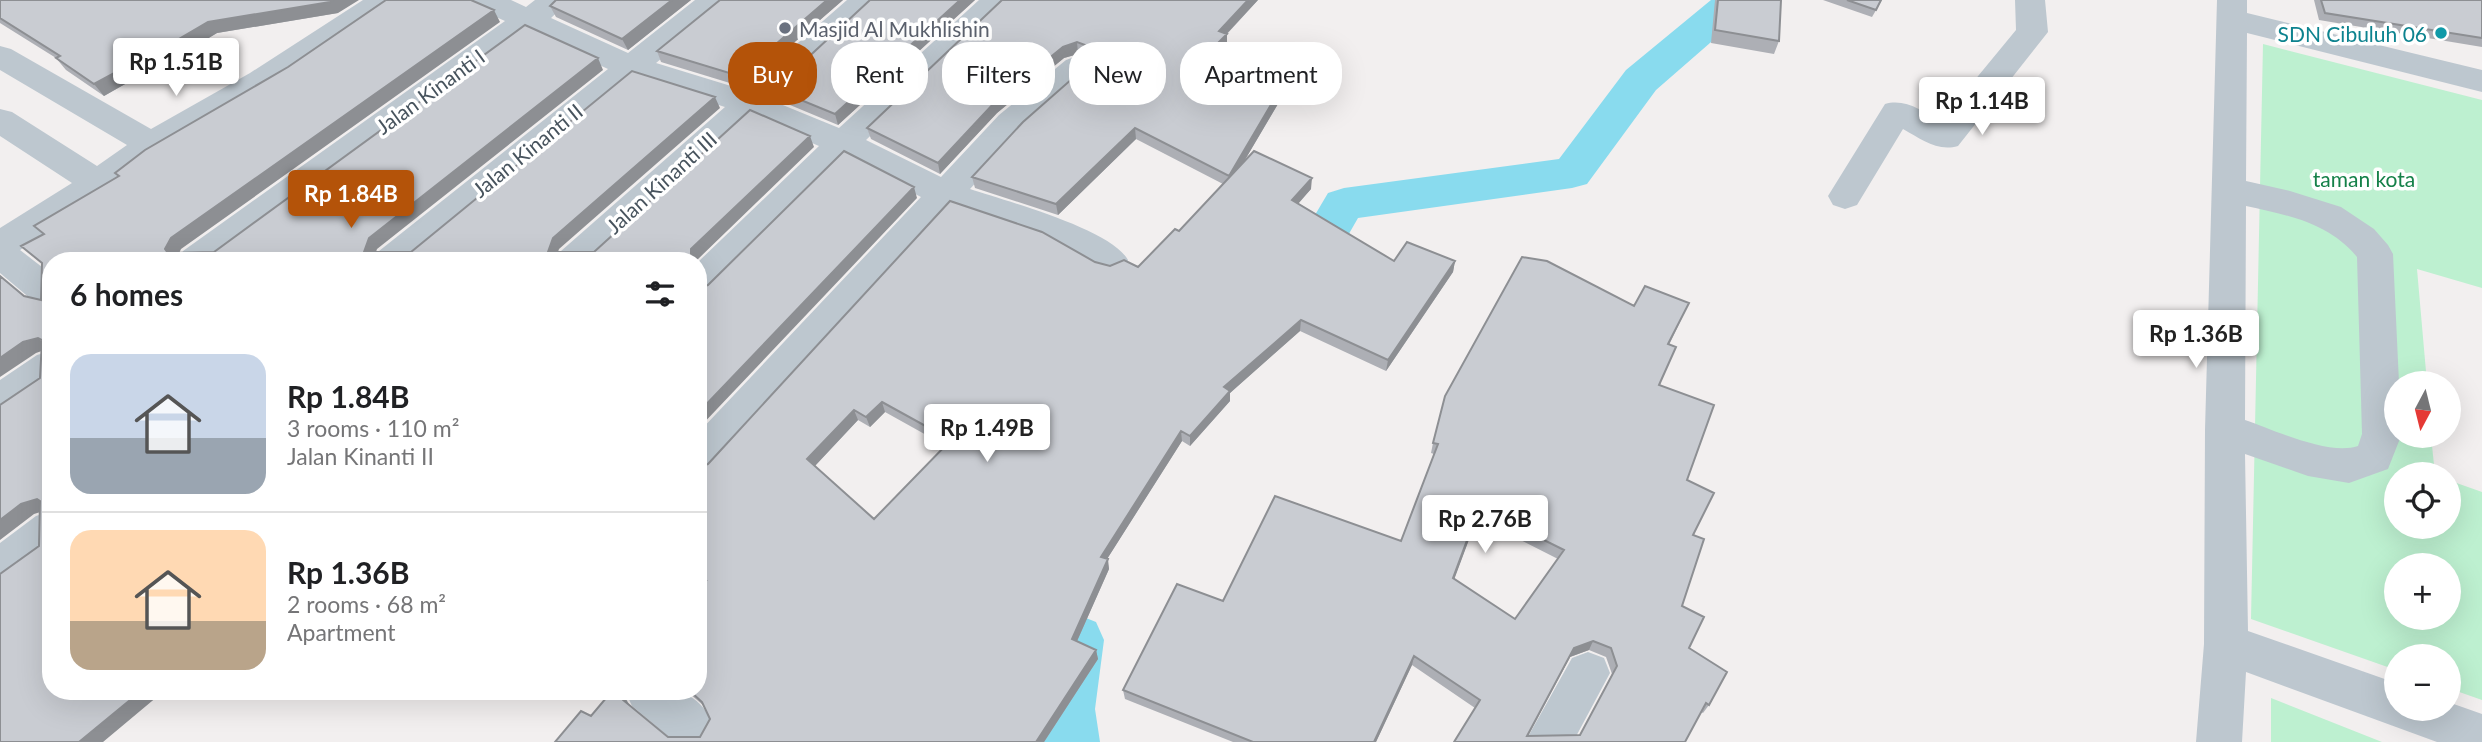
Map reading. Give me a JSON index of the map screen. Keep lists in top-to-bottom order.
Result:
{
  "streets": {
    "street": ["Jalan Kinanti I", "Jalan Kinanti II", "Jalan Kinanti III"]
  },
  "parks": ["taman kota"],
  "places": ["Masjid Al Mukhlishin", "SDN Cibuluh 06"],
  "north": "bottom",
  "page": {
    "price": [
      "Rp 1.51B",
      "Rp 1.14B",
      "Rp 1.84B",
      "Rp 1.36B",
      "Rp 1.49B",
      "Rp 2.76B"
    ],
    "chip": [
      "Buy",
      "Rent",
      "Filters",
      "New",
      "Apartment"
    ],
    "heading": "6 homes",
    "list": [
      {
        "name": "Rp 1.84B",
        "note": "3 rooms · 110 m² · Jalan Kinanti II"
      },
      {
        "name": "Rp 1.36B",
        "note": "2 rooms · 68 m² · Apartment"
      }
    ],
    "map_buttons": ["+", "−"]
  }
}
